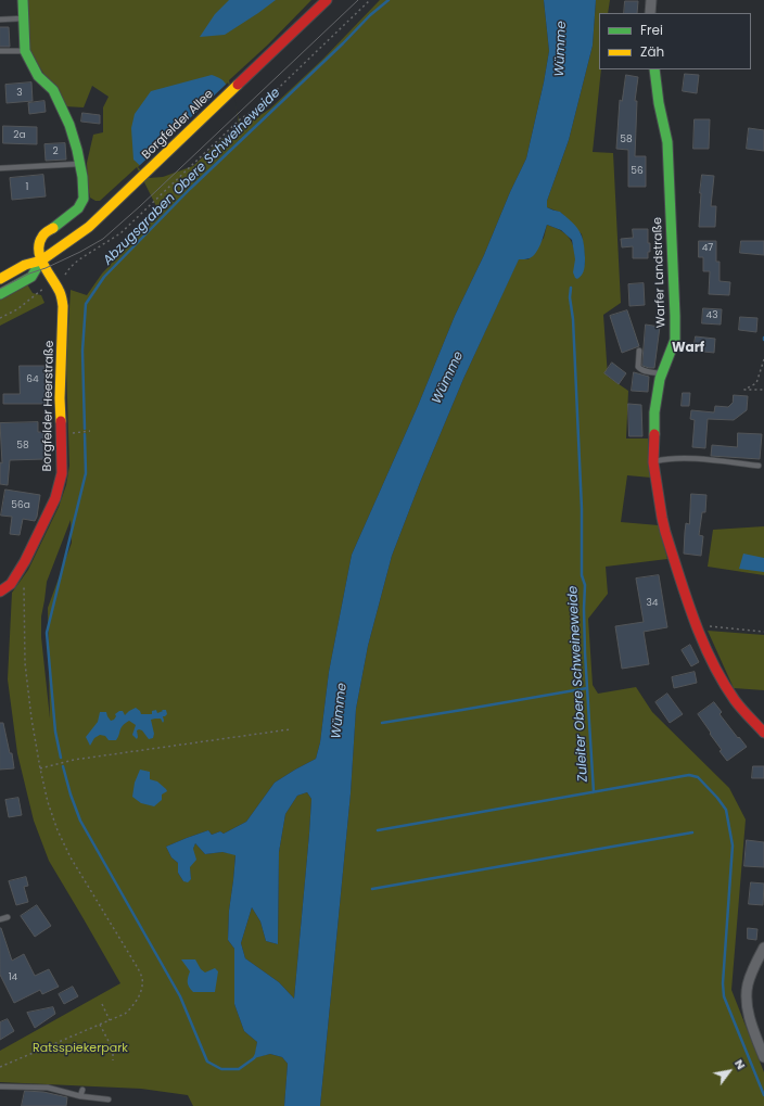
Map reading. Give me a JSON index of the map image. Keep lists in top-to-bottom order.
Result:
{
  "streets": {
    "street": ["Borgfelder Allee", "Warfer Landstraße", "Borgfelder Heerstraße"]
  },
  "crossings": [
    ["Borgfelder Allee", "Borgfelder Heerstraße"]
  ],
  "districts": ["Warf"],
  "water": ["Wümme", "Abzugsgraben Obere Schweineweide", "Zuleiter Obere Schweineweide"],
  "parks": ["Ratsspiekerpark"],
  "house_numbers": [
    "3",
    "2a",
    "58",
    "2",
    "56",
    "1",
    "47",
    "43",
    "64",
    "58",
    "56a",
    "34",
    "14"
  ],
  "legend": ["Frei", "Zäh"],
  "north": "top right"
}
